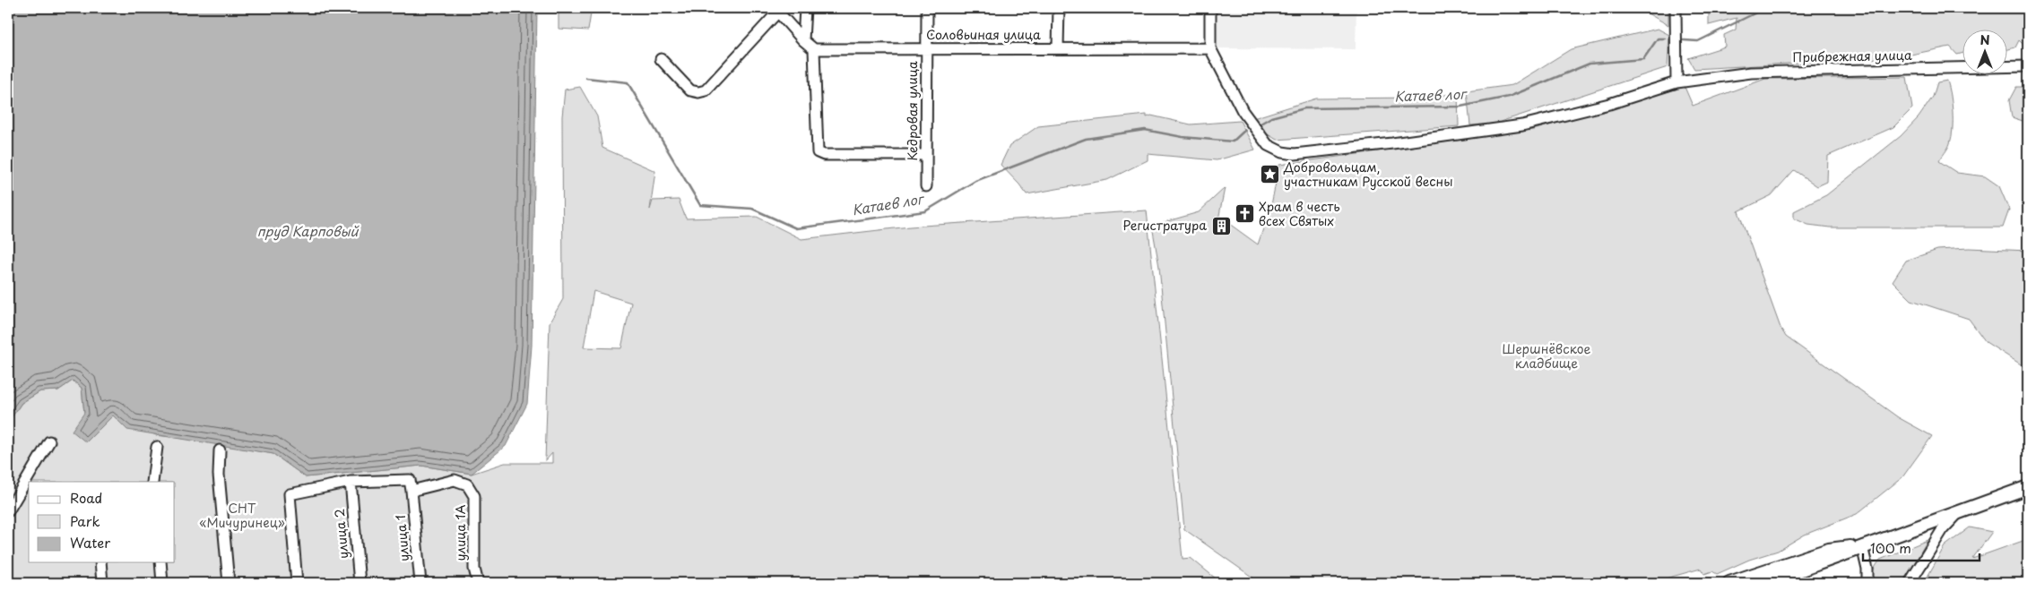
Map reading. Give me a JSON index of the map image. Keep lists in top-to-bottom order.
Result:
{
  "streets": {
    "street": [
      "Соловьиная улица",
      "Прибрежная улица",
      "Кедровая улица",
      "улица 1А",
      "улица 2",
      "улица 1"
    ]
  },
  "crossings": [
    ["Соловьиная улица", "Прибрежная улица"],
    ["Соловьиная улица", "Кедровая улица"],
    ["улица 1А", "улица 1"]
  ],
  "water": ["Катаев лог", "пруд Карповый"],
  "parks": ["Шершнёвское кладбище", "СНТ «Мичуринец»"],
  "places": {
    "place": ["Добровольцам, участникам Русской весны"],
    "church": ["Храм в честь всех Святых"],
    "building": ["Регистратура"]
  },
  "legend": ["Road", "Park", "Water"],
  "scale_bar": "100 m",
  "north": "top"
}
